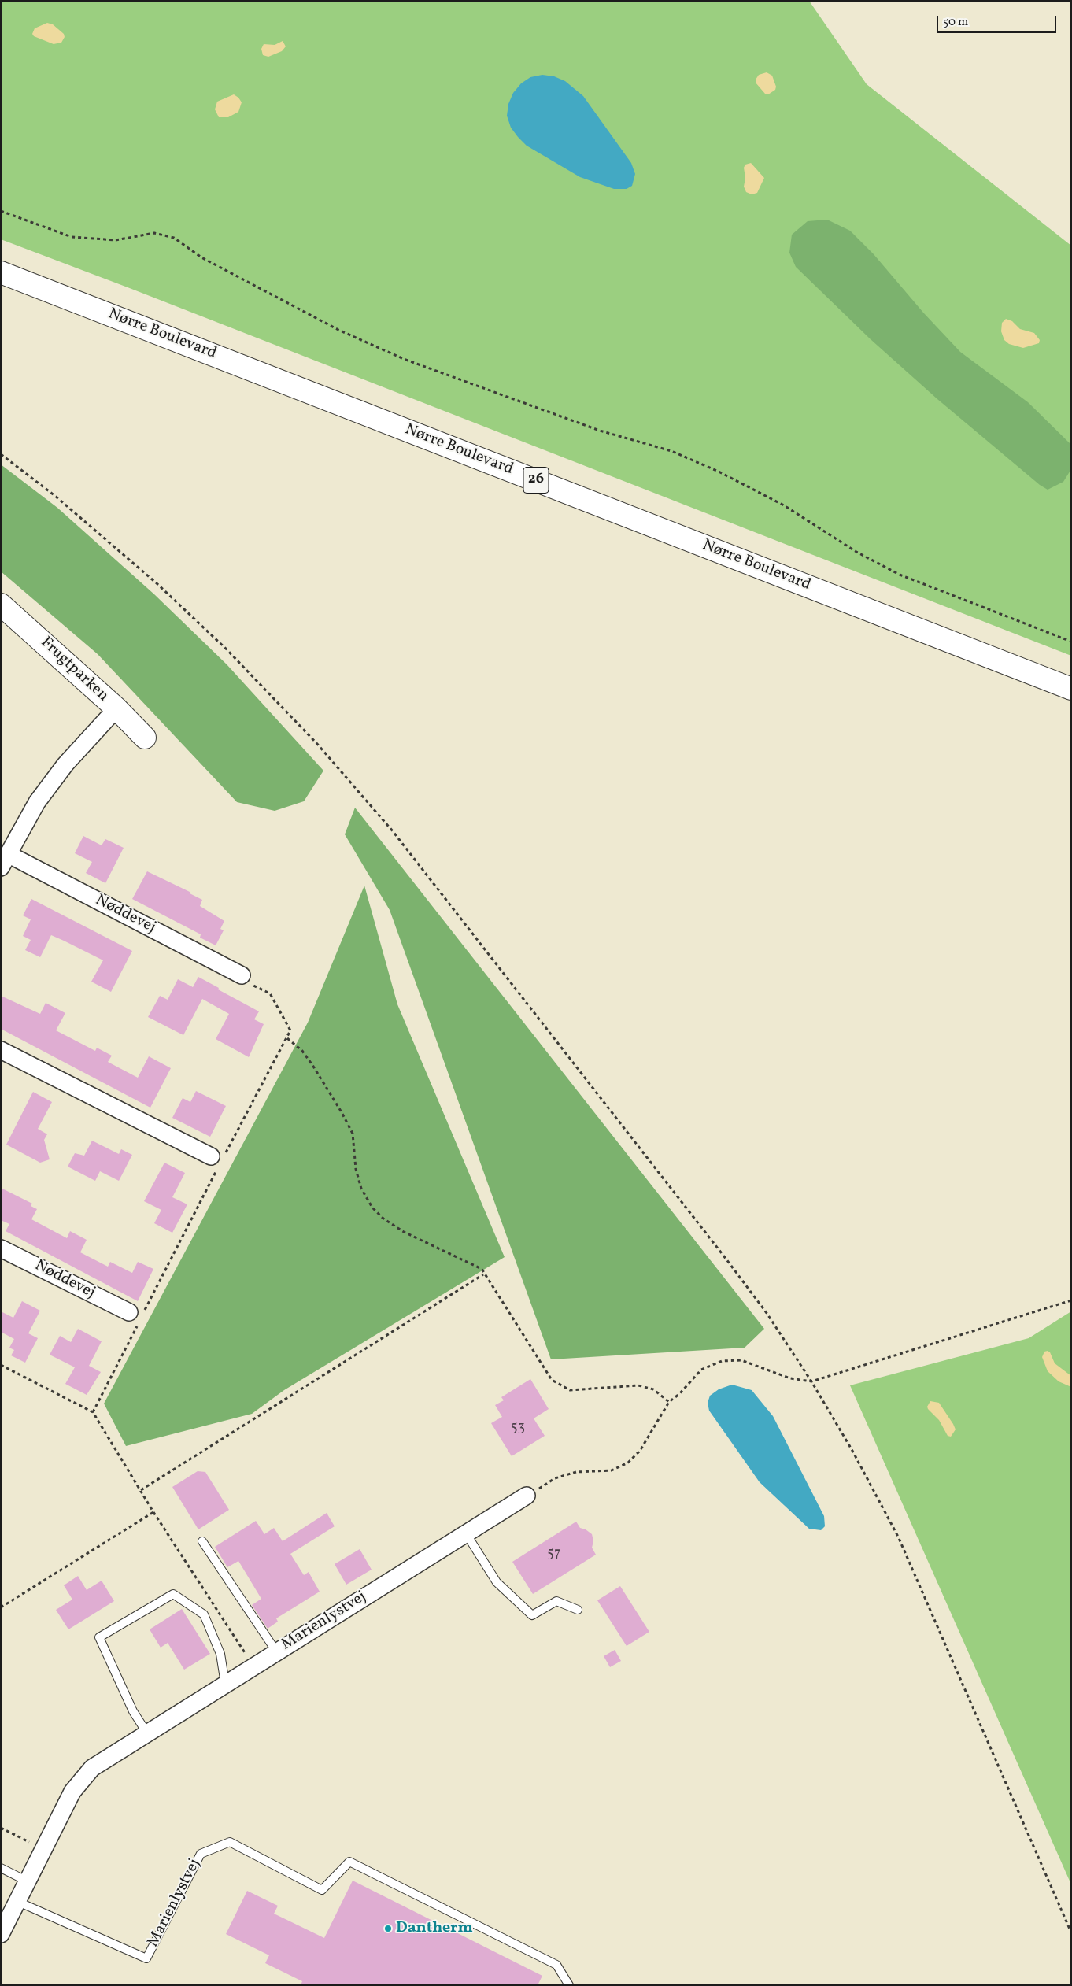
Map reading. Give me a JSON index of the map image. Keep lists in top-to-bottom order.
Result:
{
  "streets": {
    "main road": ["Nørre Boulevard", "26", "Frugtparken"],
    "street": ["Nøddevej", "Marienlystvej"]
  },
  "crossings": [
    ["Frugtparken", "Nøddevej"]
  ],
  "places": ["Dantherm"],
  "house_numbers": ["53", "57"],
  "scale_bar": "50 m"
}
